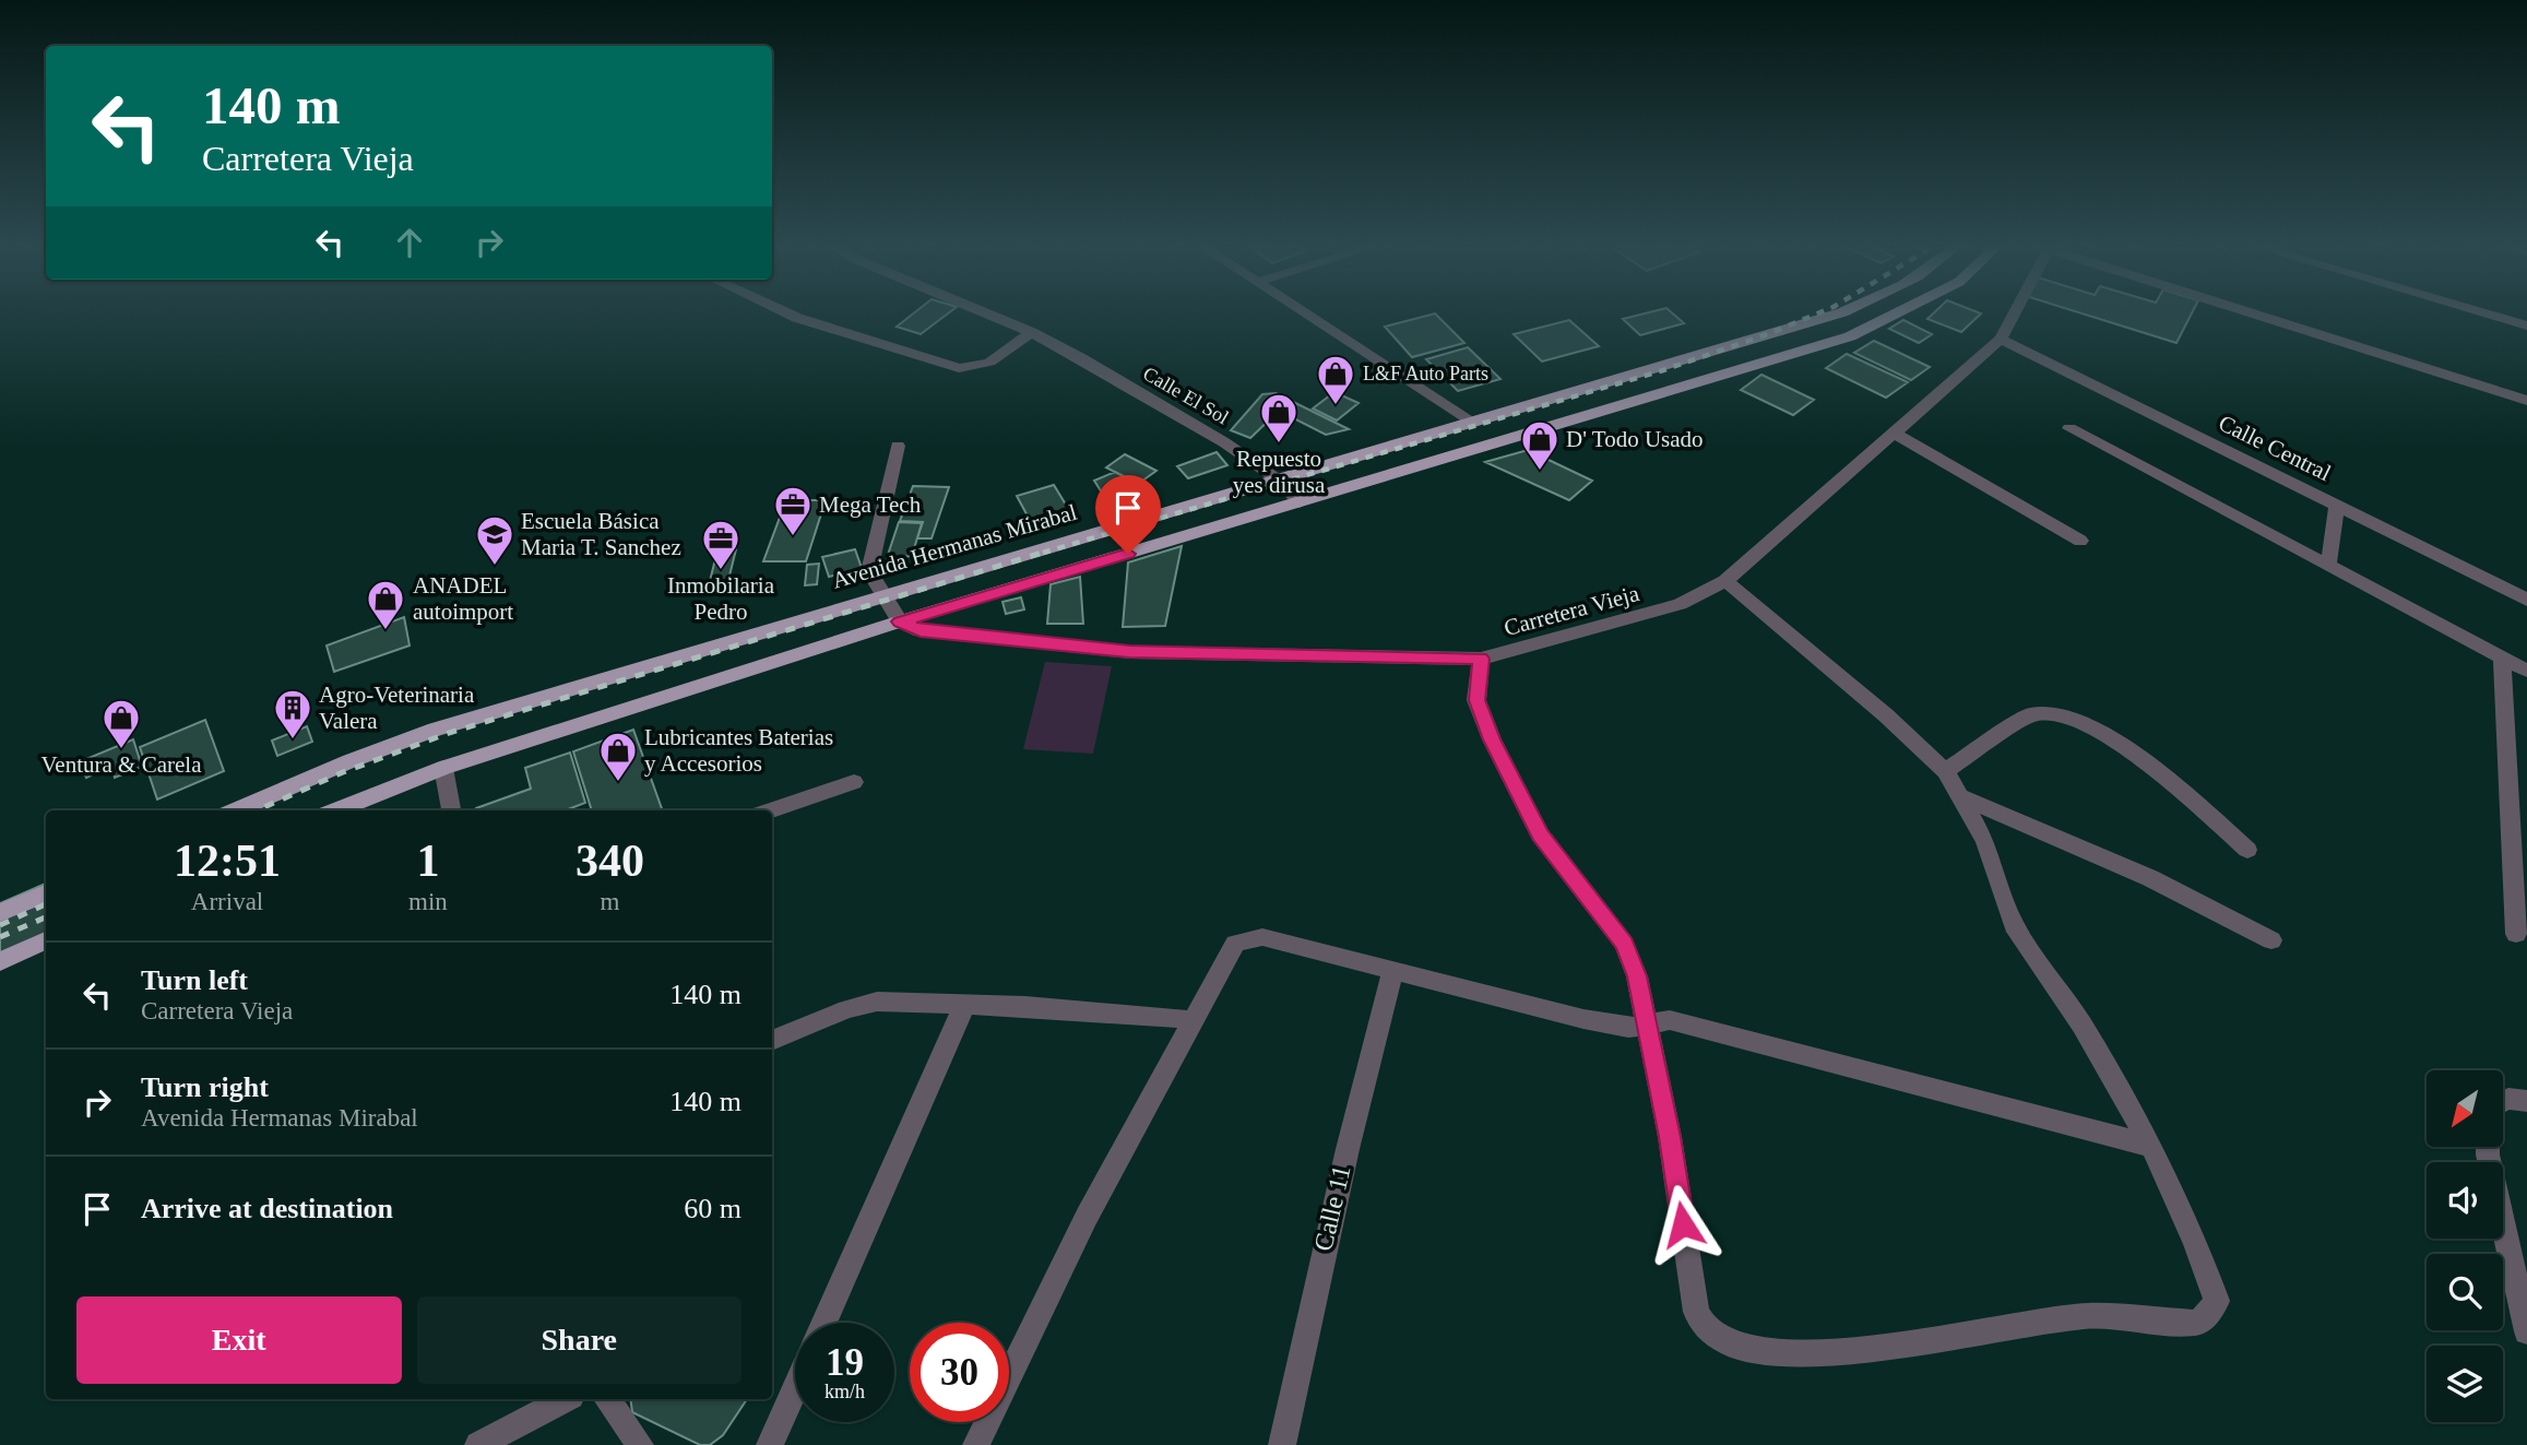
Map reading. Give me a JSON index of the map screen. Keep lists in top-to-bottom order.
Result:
{
  "streets": {
    "main road": ["Avenida Hermanas Mirabal"],
    "street": [
      "Calle El Sol",
      "Calle Central",
      "Carretera Vieja",
      "Calle 11"
    ]
  },
  "crossings": [
    ["Calle El Sol", "Avenida Hermanas Mirabal"],
    ["Calle Central", "Carretera Vieja"]
  ],
  "places": {
    "shop": [
      "L&F Auto Parts",
      "Repuesto yes dirusa",
      "D' Todo Usado",
      "ANADEL autoimport",
      "Ventura & Carela",
      "Lubricantes Baterias y Accesorios"
    ],
    "office": ["Mega Tech", "Inmobilaria Pedro"],
    "school or university": ["Escuela Básica Maria T. Sanchez"],
    "building": ["Agro-Veterinaria Valera"]
  },
  "north": "bottom left",
  "page": {
    "turn": ["140 m", "Carretera Vieja"],
    "eta": [
      "12:51",
      "Arrival",
      "1",
      "min",
      "340",
      "m"
    ],
    "list": [
      {
        "name": "Turn left",
        "note": "Carretera Vieja",
        "value": "140 m"
      },
      {
        "name": "Turn right",
        "note": "Avenida Hermanas Mirabal",
        "value": "140 m"
      },
      {
        "name": "Arrive at destination",
        "value": "60 m"
      }
    ],
    "buttons": ["Exit", "Share"],
    "speed": "19 km/h",
    "limit": "30"
  }
}
